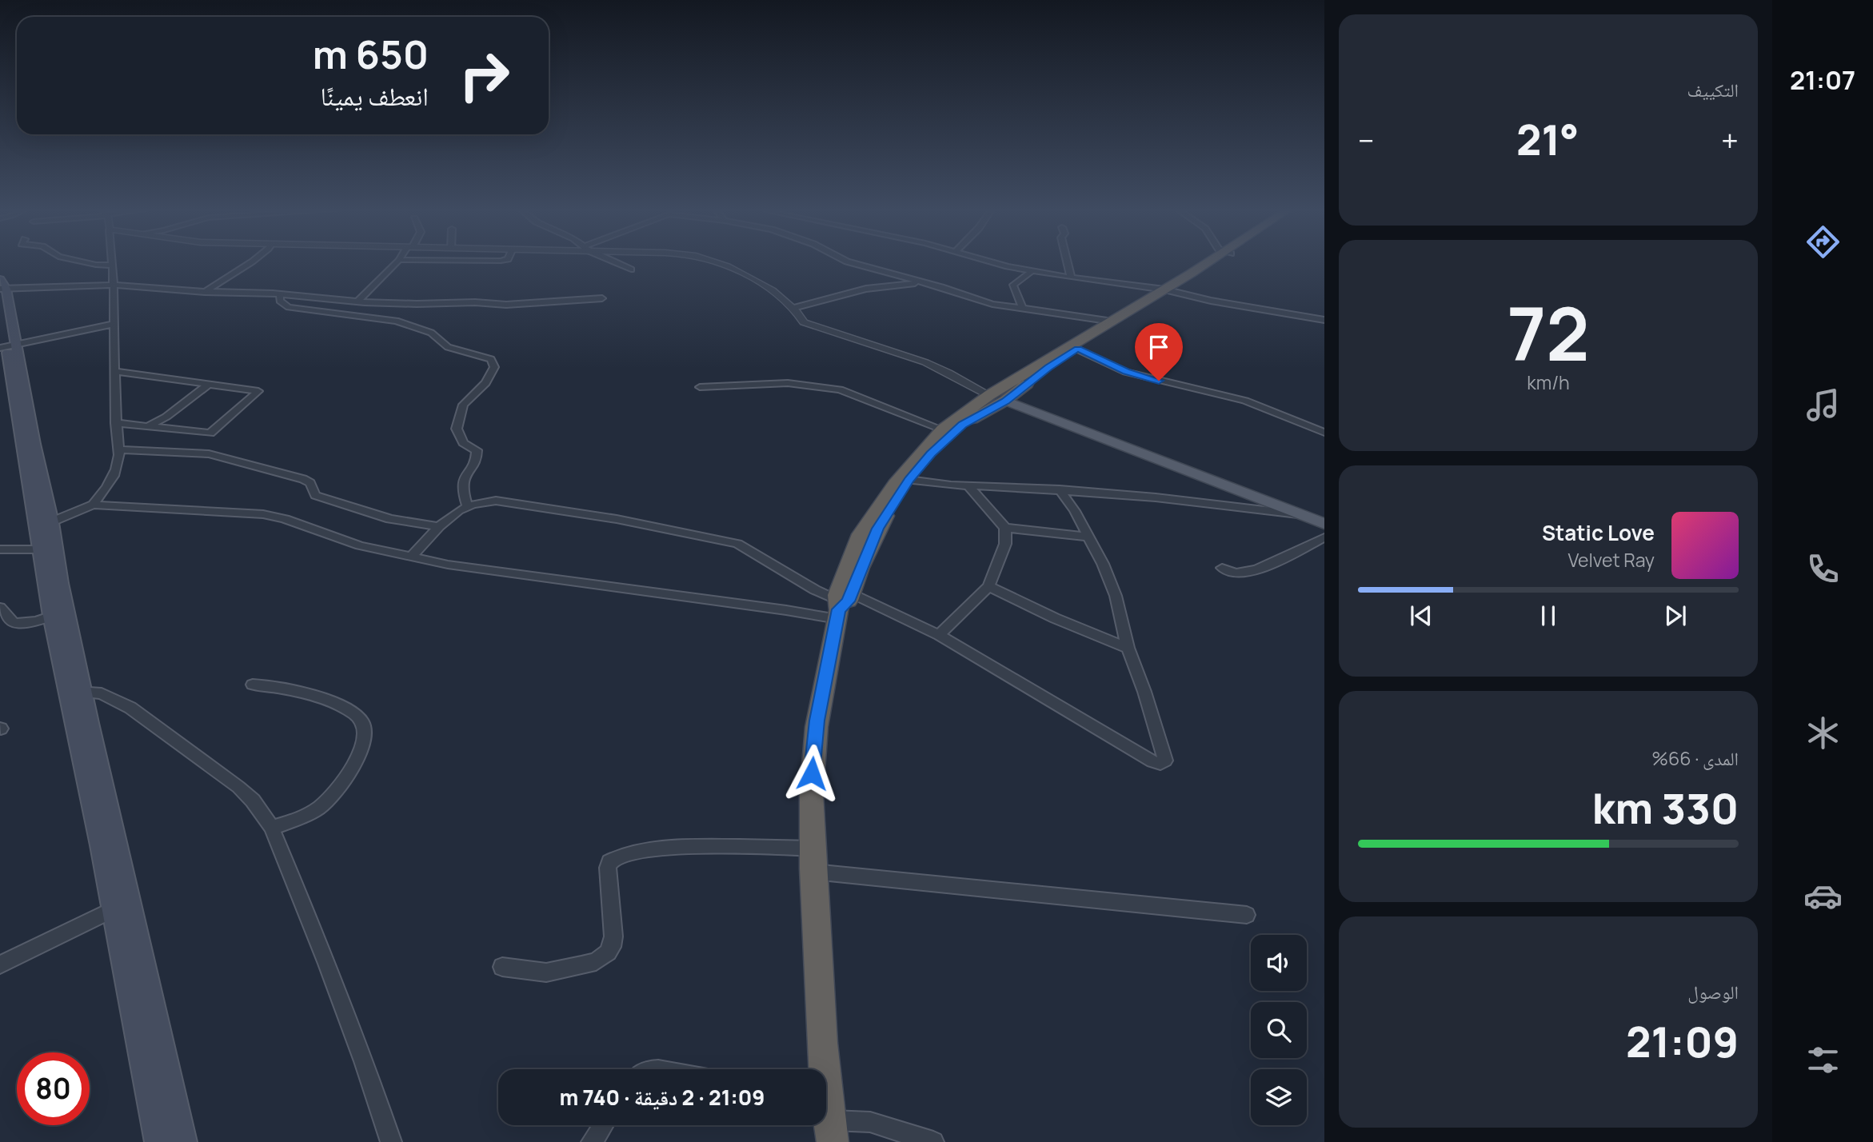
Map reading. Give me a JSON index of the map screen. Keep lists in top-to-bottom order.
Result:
{
  "page": {
    "tabs": "21:07",
    "tile": [
      "التكييف",
      ["72", "km/h"],
      ["المدى · 66%", "330 km"],
      ["الوصول", "21:09"]
    ],
    "turn": ["650 m", "انعطف يمينًا"],
    "heat": ["−", "21°", "+"],
    "song": ["Static Love", "Velvet Ray"],
    "limit": "80",
    "trip": "21:09 · 2 دقيقة · 740 m"
  }
}
